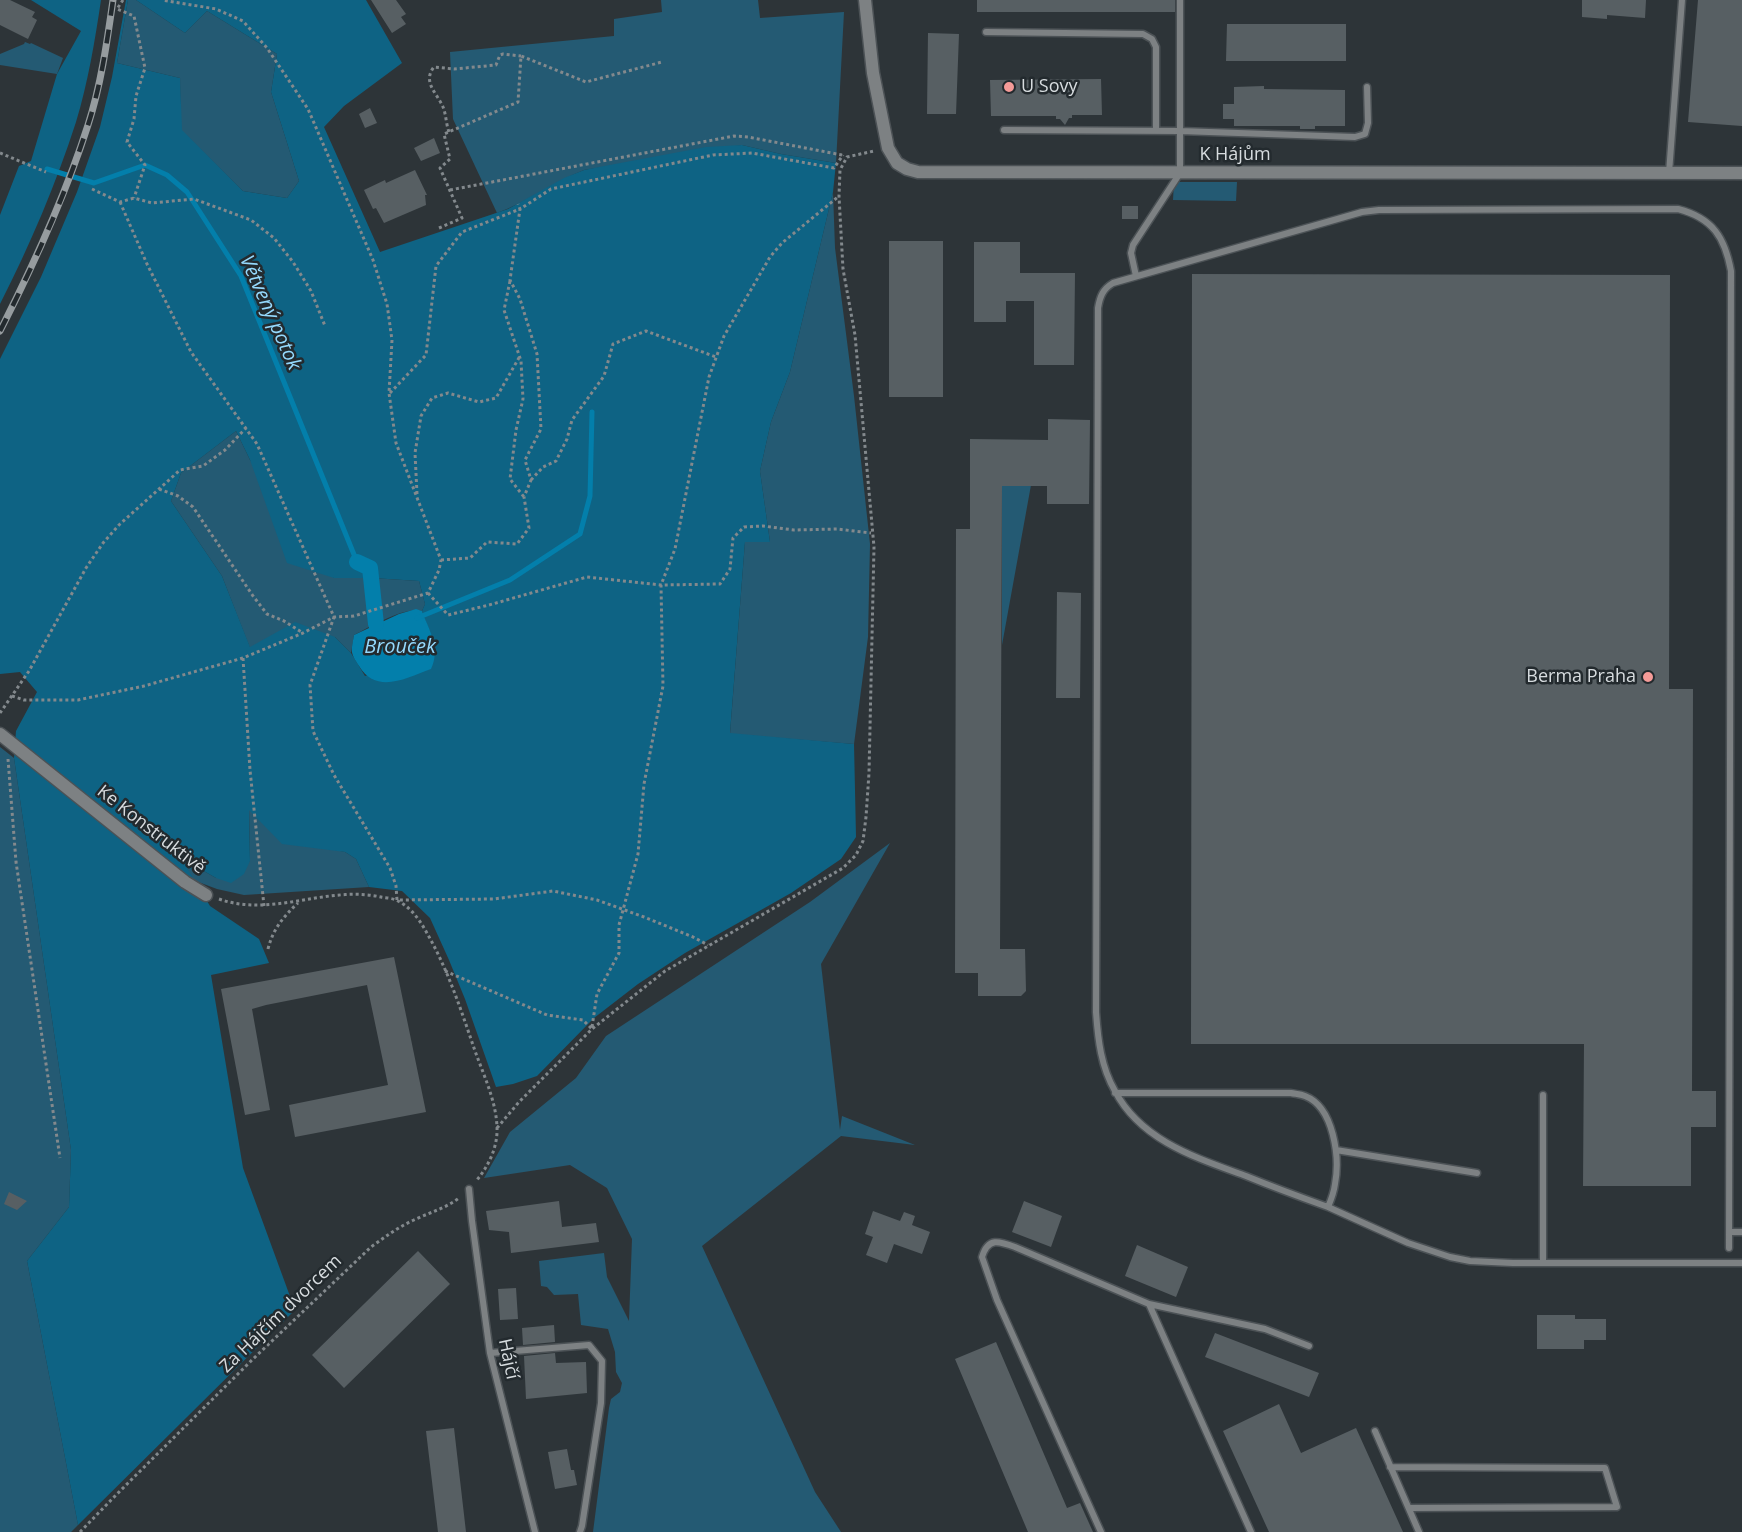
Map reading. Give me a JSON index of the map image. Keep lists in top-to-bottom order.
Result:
{
  "streets": {
    "street": ["K Hájům", "Ke Konstruktivě"],
    "lane": ["Hájčí"],
    "path": ["Za Hájčím dvorcem"]
  },
  "crossings": [
    ["Za Hájčím dvorcem", "Hájčí"]
  ],
  "water": ["Větvený potok", "Brouček"],
  "places": ["U Sovy", "Berma Praha"]
}
